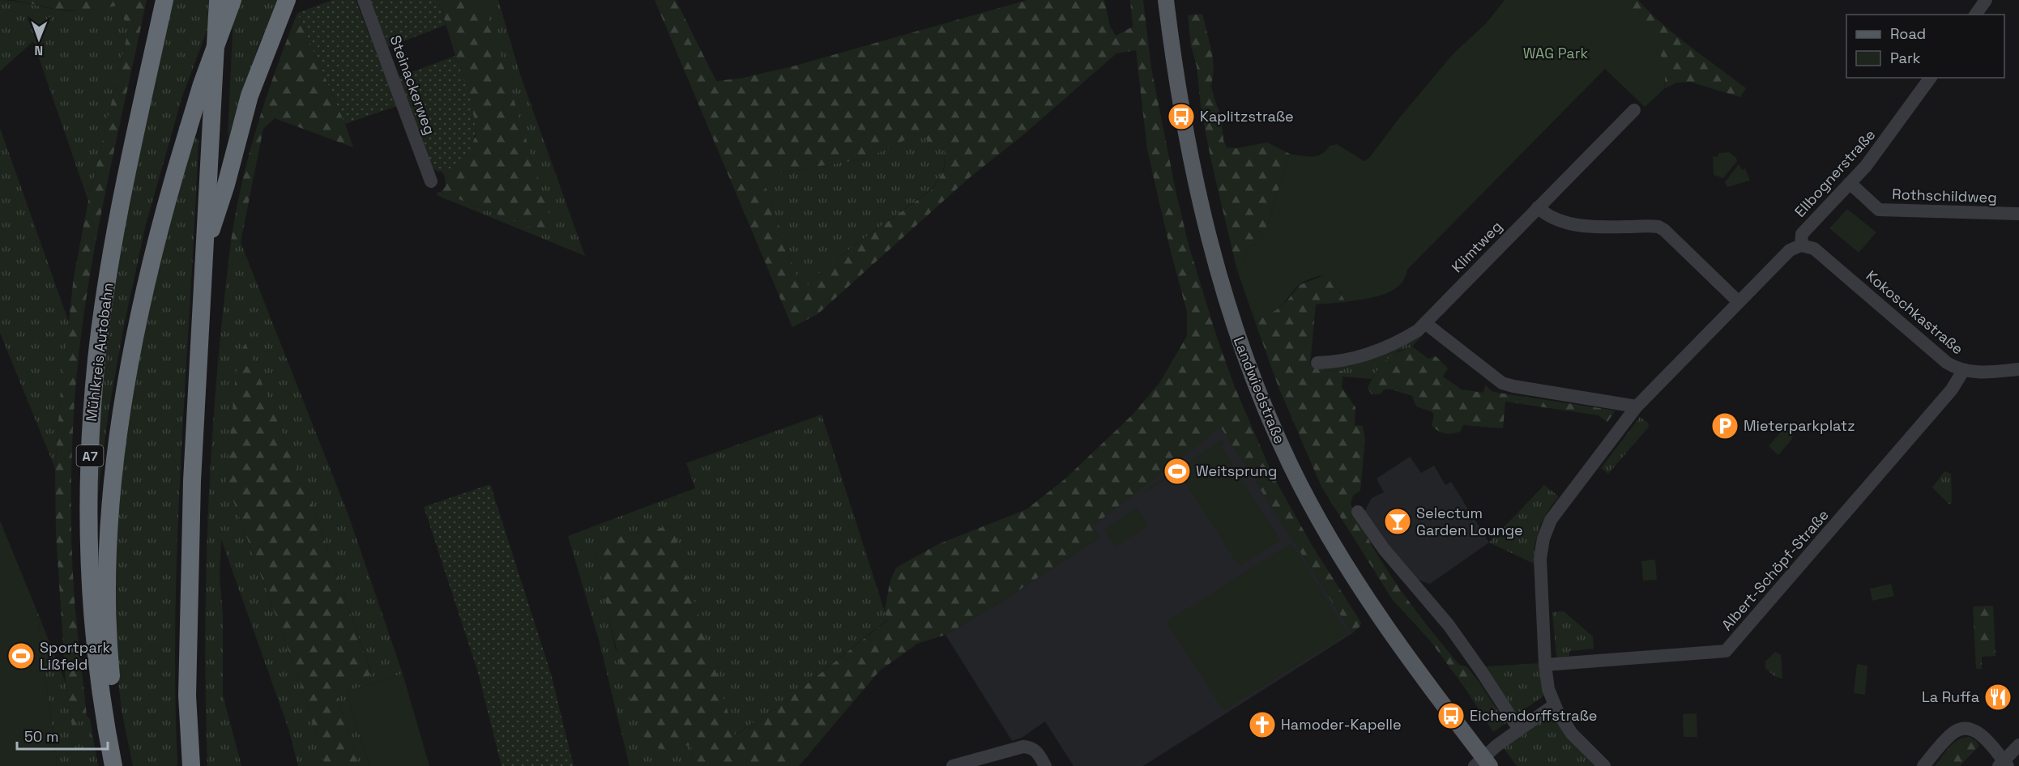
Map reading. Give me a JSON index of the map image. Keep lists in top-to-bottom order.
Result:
{
  "streets": {
    "highway": ["Mühlkreis Autobahn", "A7"],
    "main road": ["Landwiedstraße"],
    "street": [
      "Steinackerweg",
      "Ellbognerstraße",
      "Rothschildweg",
      "Klimtweg",
      "Kokoschkastraße",
      "Albert-Schöpf-Straße"
    ]
  },
  "crossings": [
    ["Ellbognerstraße", "Rothschildweg"],
    ["Ellbognerstraße", "Kokoschkastraße"],
    ["Kokoschkastraße", "Albert-Schöpf-Straße"]
  ],
  "parks": ["WAG Park"],
  "places": {
    "bus stop": ["Kaplitzstraße", "Eichendorffstraße"],
    "parking": ["Mieterparkplatz"],
    "sports": ["Weitsprung", "Sportpark Lißfeld"],
    "bar": ["Selectum Garden Lounge"],
    "restaurant": ["La Ruffa"],
    "church": ["Hamoder-Kapelle"]
  },
  "legend": ["Road", "Park"],
  "scale_bar": "50 m",
  "north": "bottom"
}
